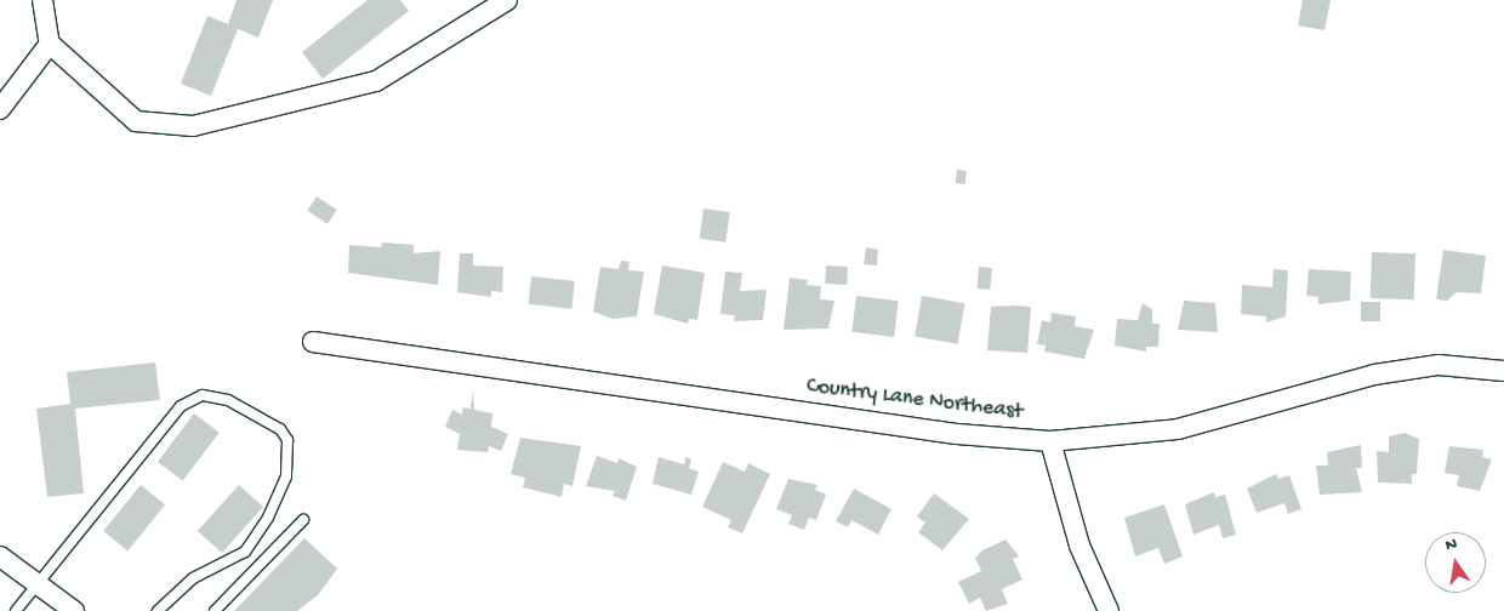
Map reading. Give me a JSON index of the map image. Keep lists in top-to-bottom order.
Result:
{
  "streets": {
    "street": ["Country Lane Northeast"]
  },
  "north": "top"
}
